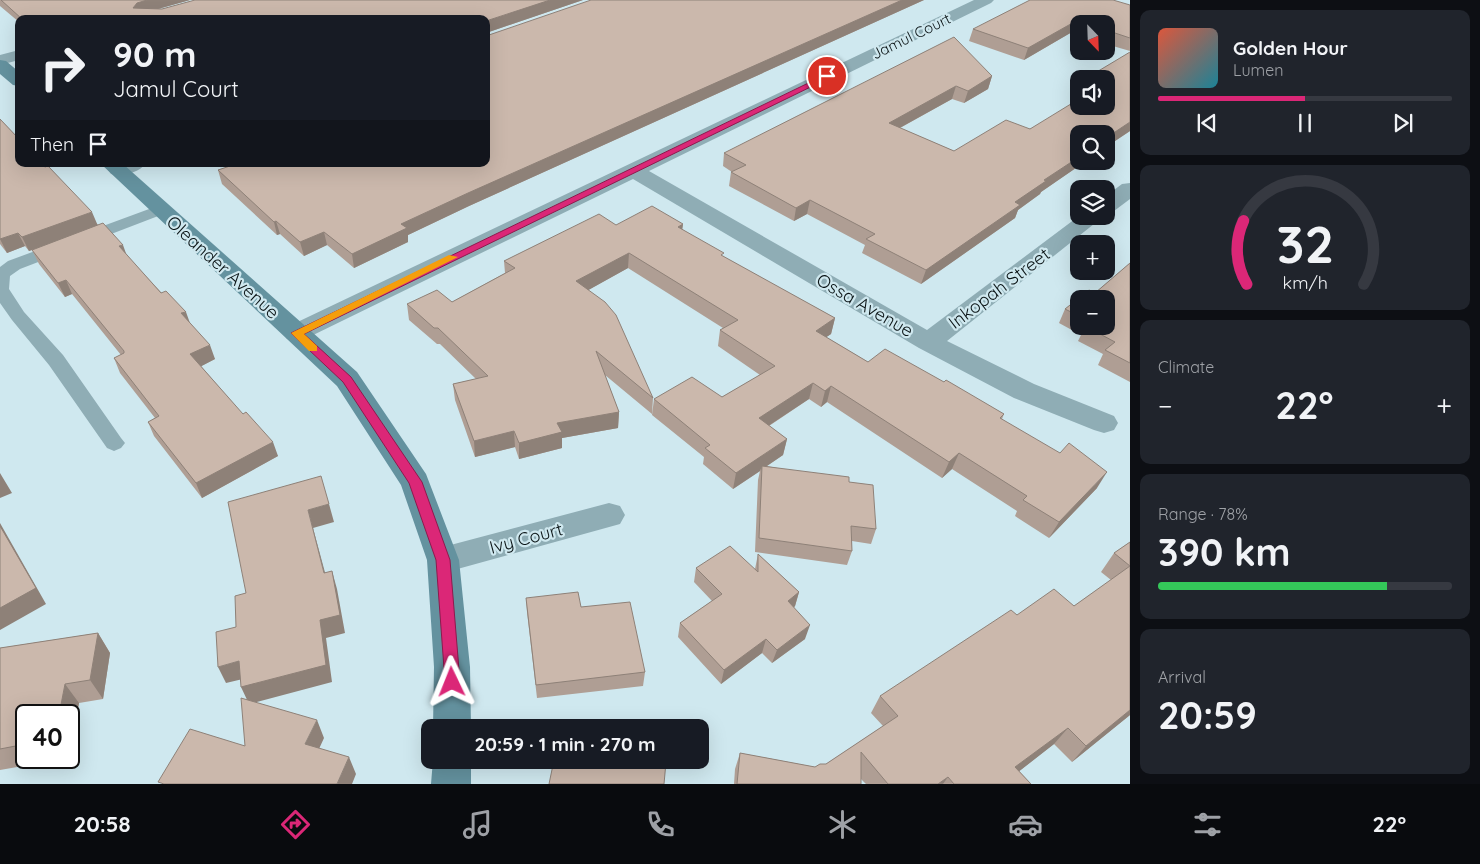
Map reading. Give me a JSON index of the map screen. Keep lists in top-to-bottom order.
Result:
{
  "streets": {
    "street": [
      "Jamul Court",
      "Oleander Avenue",
      "Inkopah Street",
      "Ossa Avenue",
      "Ivy Court"
    ]
  },
  "crossings": [
    ["Jamul Court", "Oleander Avenue"],
    ["Jamul Court", "Ossa Avenue"],
    ["Oleander Avenue", "Ivy Court"],
    ["Inkopah Street", "Ossa Avenue"]
  ],
  "north": "bottom right",
  "page": {
    "map_buttons": ["+", "−"],
    "turn": ["90 m", "Jamul Court"],
    "song": ["Golden Hour", "Lumen"],
    "then": "Then",
    "tile": [
      "Climate",
      ["Range · 78%", "390 km"],
      ["Arrival", "20:59"]
    ],
    "heat": ["−", "22°", "+"],
    "limit": "40",
    "trip": "20:59 · 1 min · 270 m",
    "tabs": ["20:58", "22°"],
    "gauge": ["32", "km/h"]
  }
}
